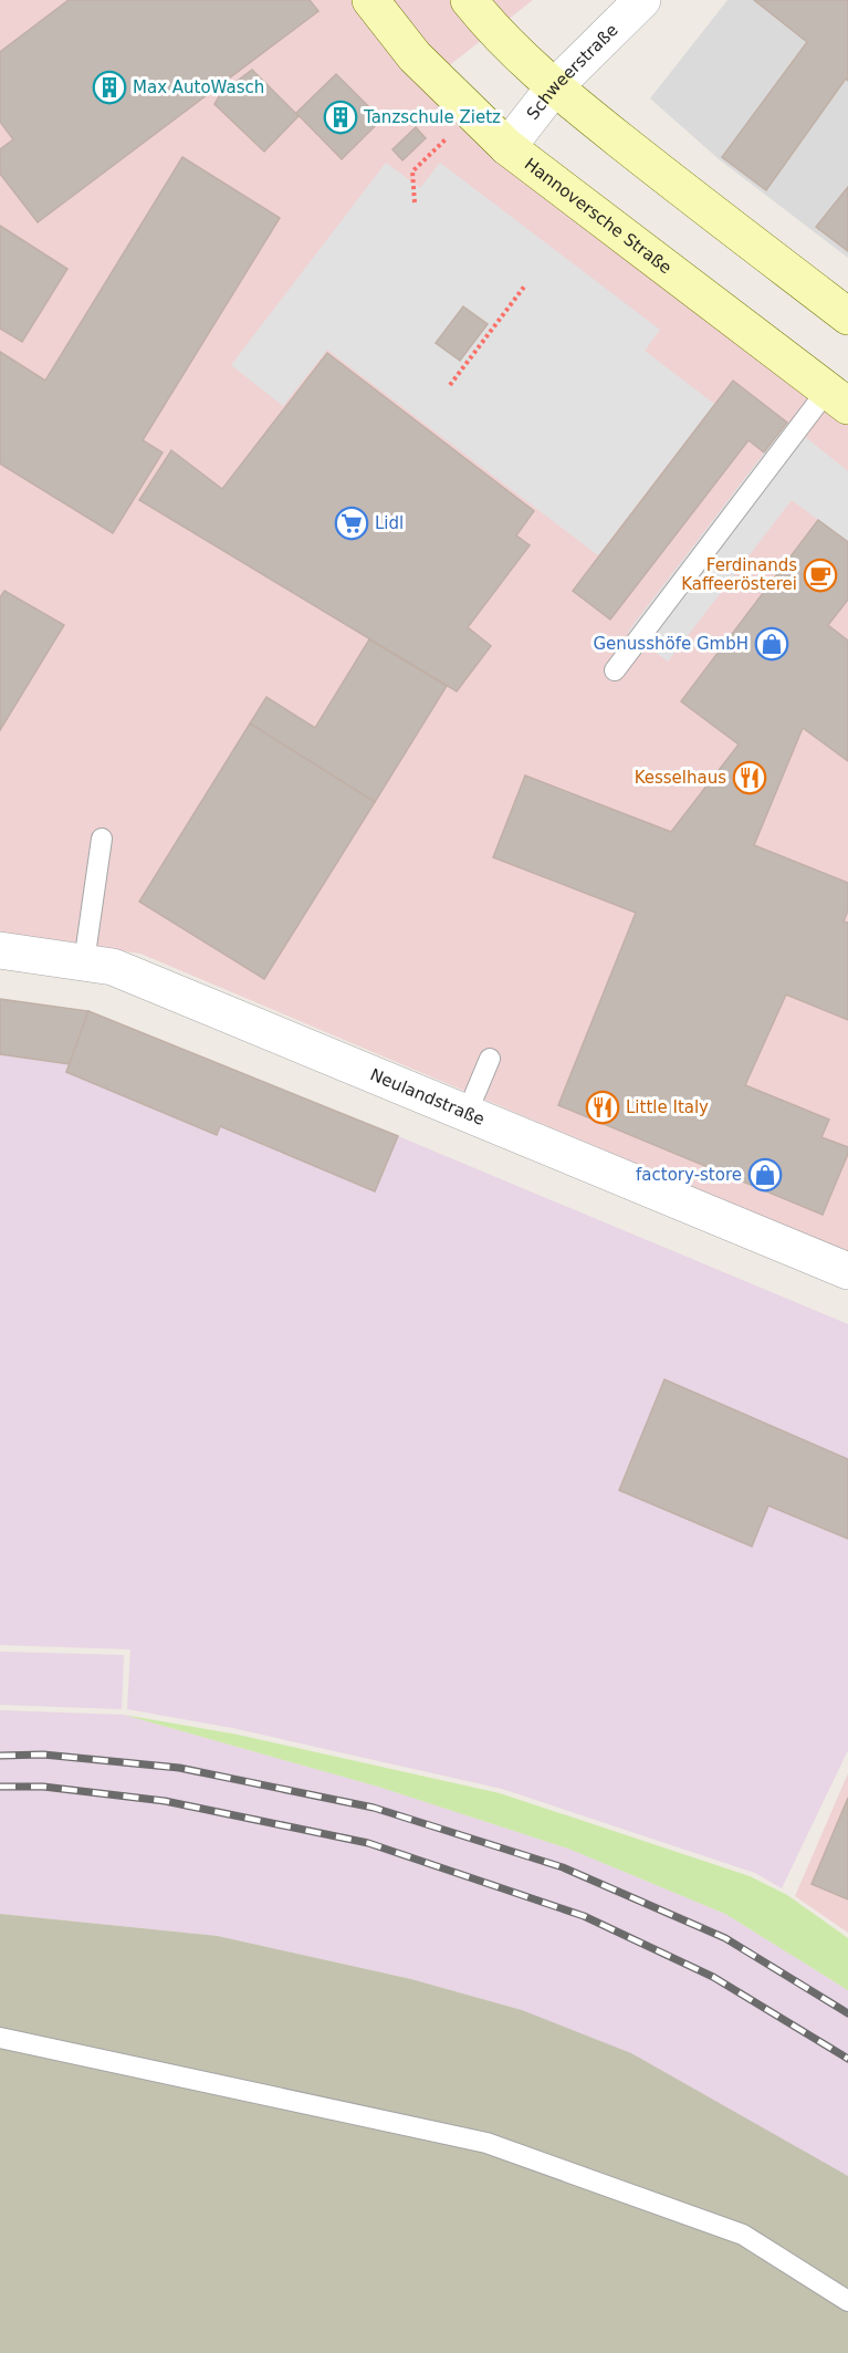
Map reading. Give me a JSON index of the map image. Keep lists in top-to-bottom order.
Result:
{
  "streets": {
    "main road": ["Hannoversche Straße"],
    "street": ["Schweerstraße", "Neulandstraße"]
  },
  "crossings": [
    ["Schweerstraße", "Hannoversche Straße"]
  ],
  "places": {
    "building": ["Max AutoWasch", "Tanzschule Zietz"],
    "supermarket": ["Lidl"],
    "cafe": ["Ferdinands Kaffeerösterei"],
    "shop": ["Genusshöfe GmbH", "factory-store"],
    "restaurant": ["Kesselhaus", "Little Italy"]
  }
}
